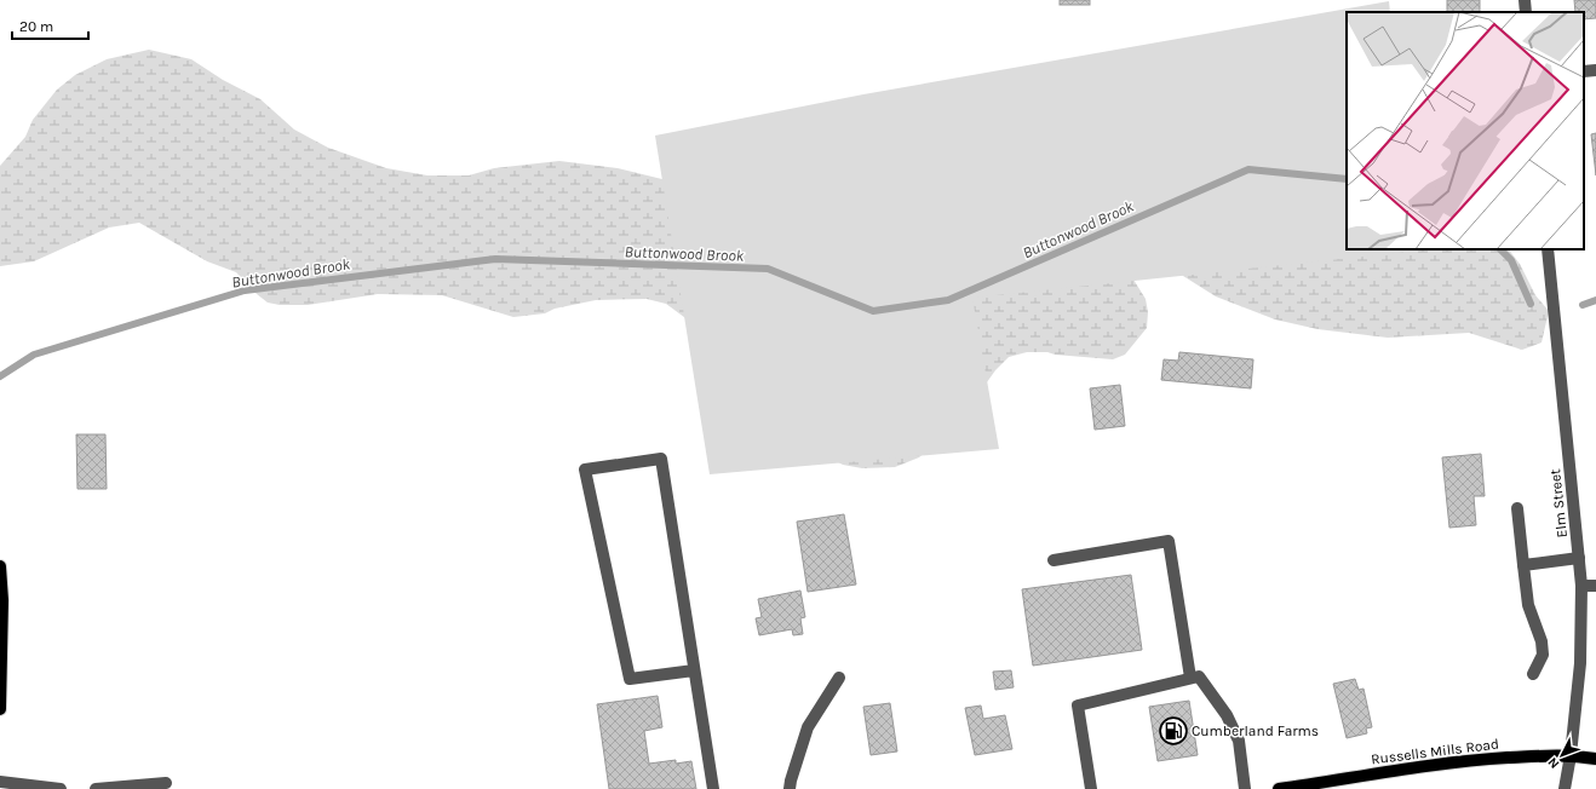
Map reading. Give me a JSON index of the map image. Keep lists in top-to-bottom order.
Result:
{
  "streets": {
    "main road": ["Russells Mills Road"],
    "street": ["Elm Street"]
  },
  "crossings": [
    ["Elm Street", "Russells Mills Road"]
  ],
  "water": ["Buttonwood Brook"],
  "places": {
    "fuel station": ["Cumberland Farms"]
  },
  "scale_bar": "20 m",
  "north": "bottom left"
}
